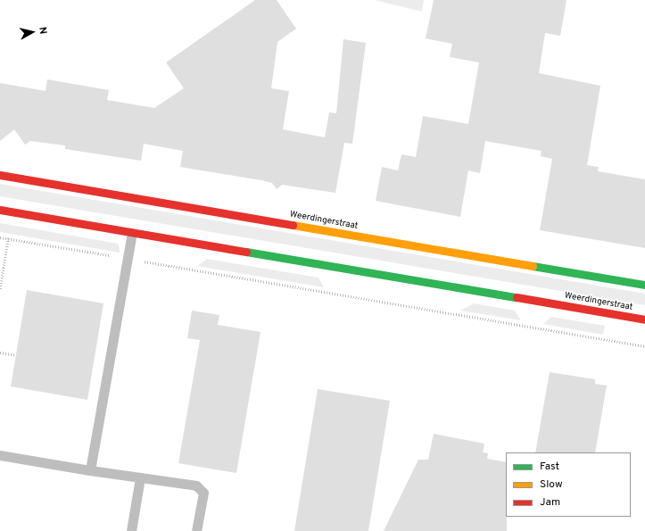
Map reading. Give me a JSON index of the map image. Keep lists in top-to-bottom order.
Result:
{
  "streets": {
    "main road": ["Weerdingerstraat"]
  },
  "legend": ["Fast", "Slow", "Jam"],
  "north": "right"
}
